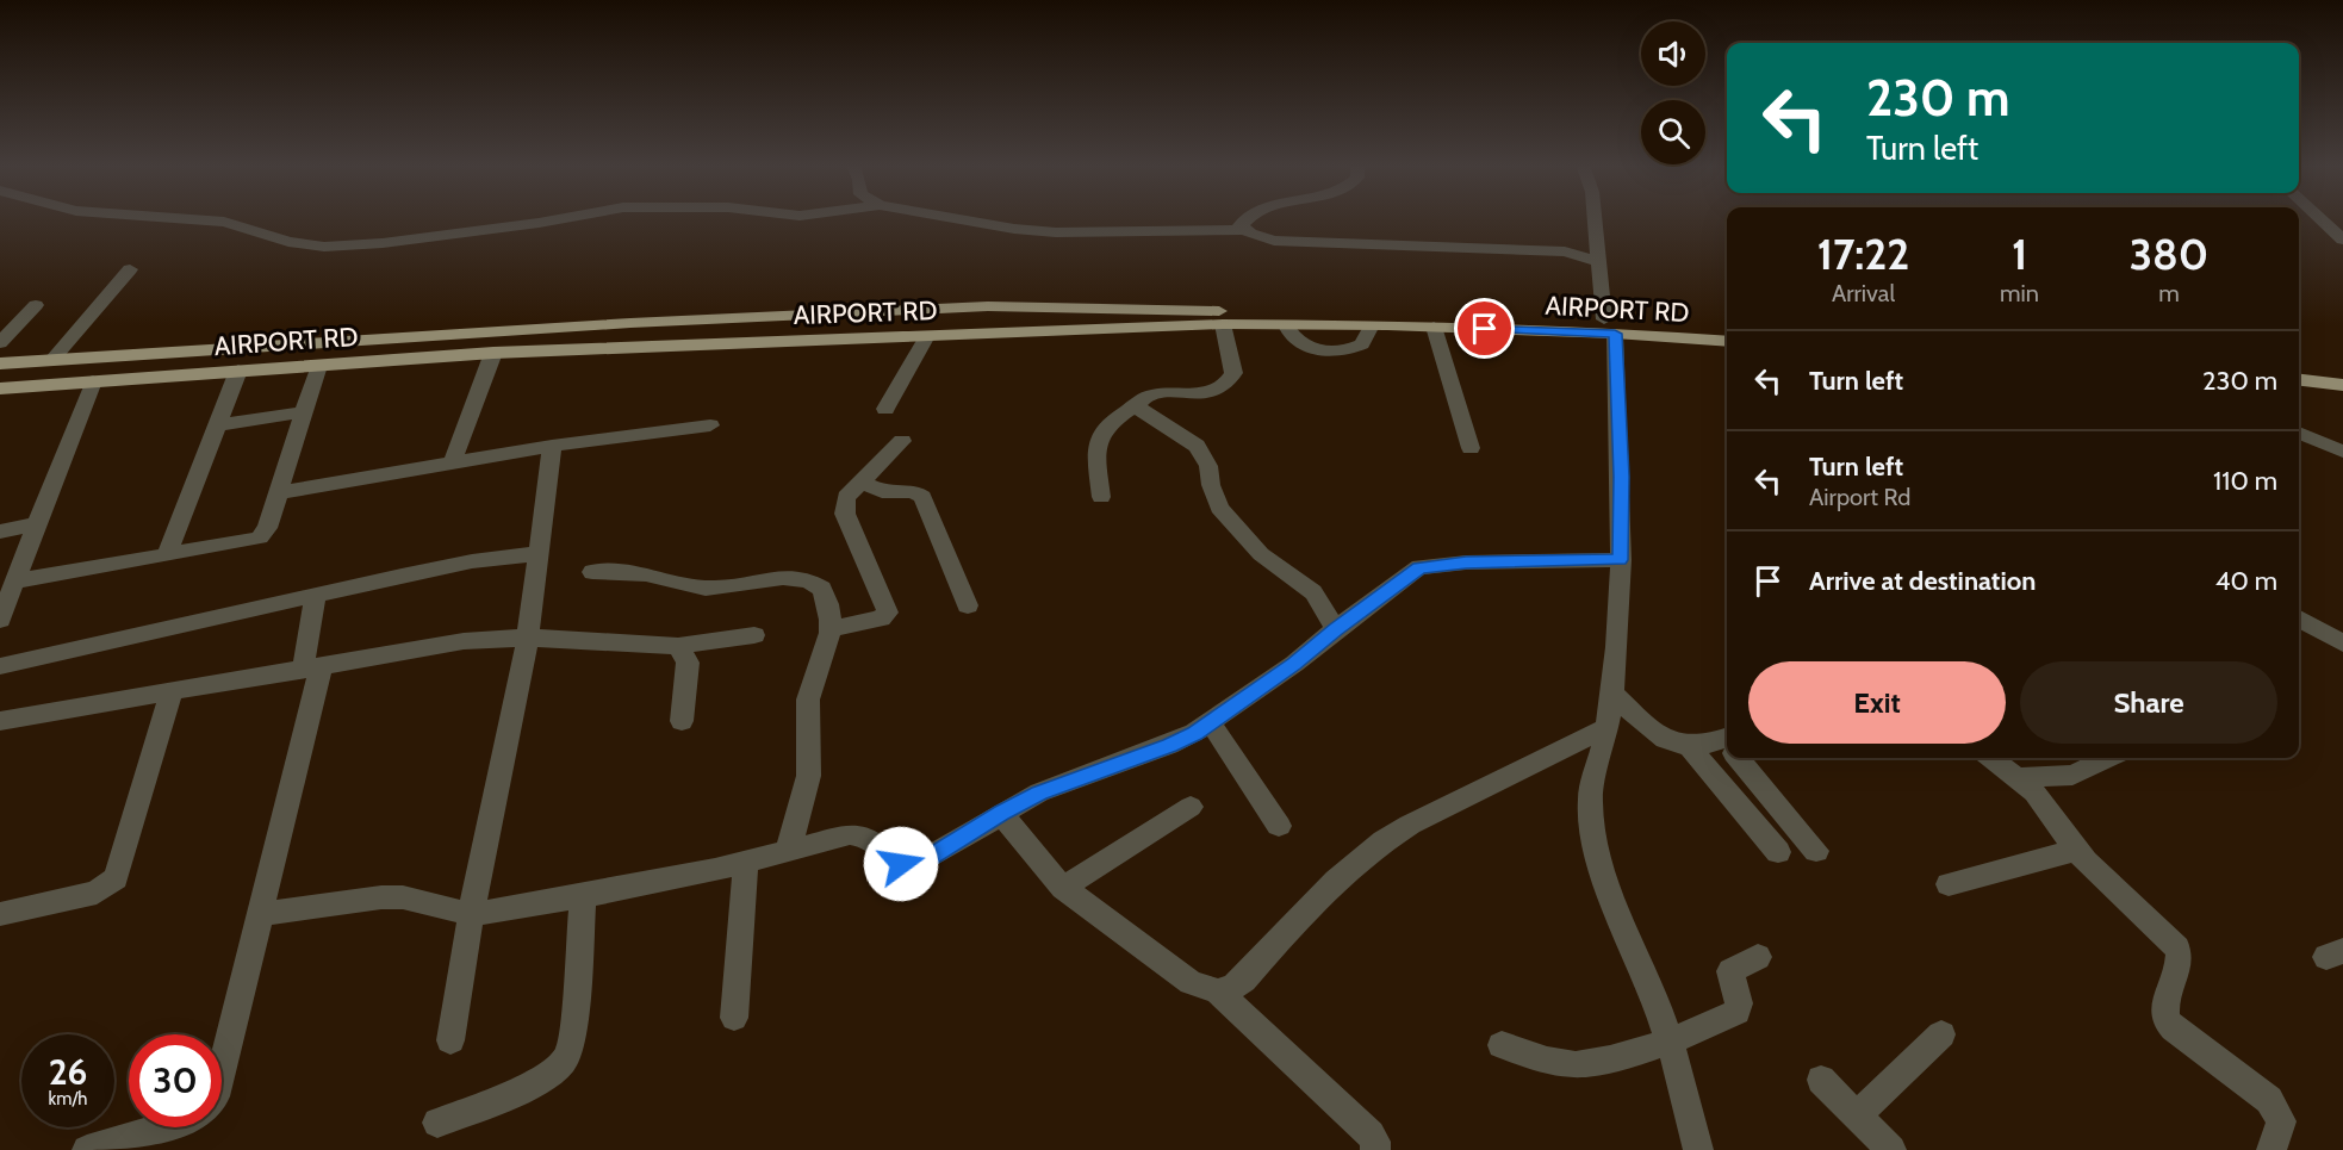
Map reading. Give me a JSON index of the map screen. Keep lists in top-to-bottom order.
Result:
{
  "streets": {
    "main road": ["AIRPORT RD"]
  },
  "page": {
    "turn": ["230 m", "Turn left"],
    "eta": [
      "17:22",
      "Arrival",
      "1",
      "min",
      "380",
      "m"
    ],
    "list": [
      {
        "name": "Turn left",
        "value": "230 m"
      },
      {
        "name": "Turn left",
        "note": "Airport Rd",
        "value": "110 m"
      },
      {
        "name": "Arrive at destination",
        "value": "40 m"
      }
    ],
    "buttons": ["Exit", "Share"],
    "speed": "26 km/h",
    "limit": "30"
  }
}
